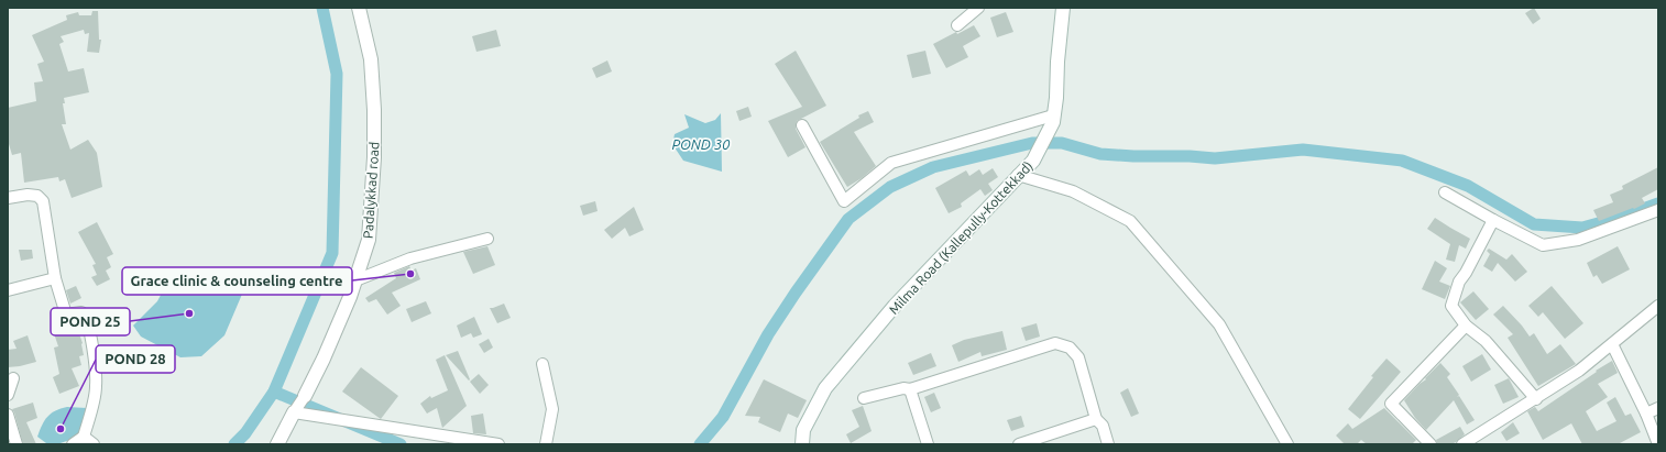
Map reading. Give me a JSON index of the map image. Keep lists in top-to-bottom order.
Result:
{
  "streets": {
    "main road": ["Padalykkad road", "Milma Road (Kallepully-Kottekkad)"]
  },
  "water": ["POND 30"],
  "places": ["Grace clinic & counseling centre", "POND 25", "POND 28"]
}
